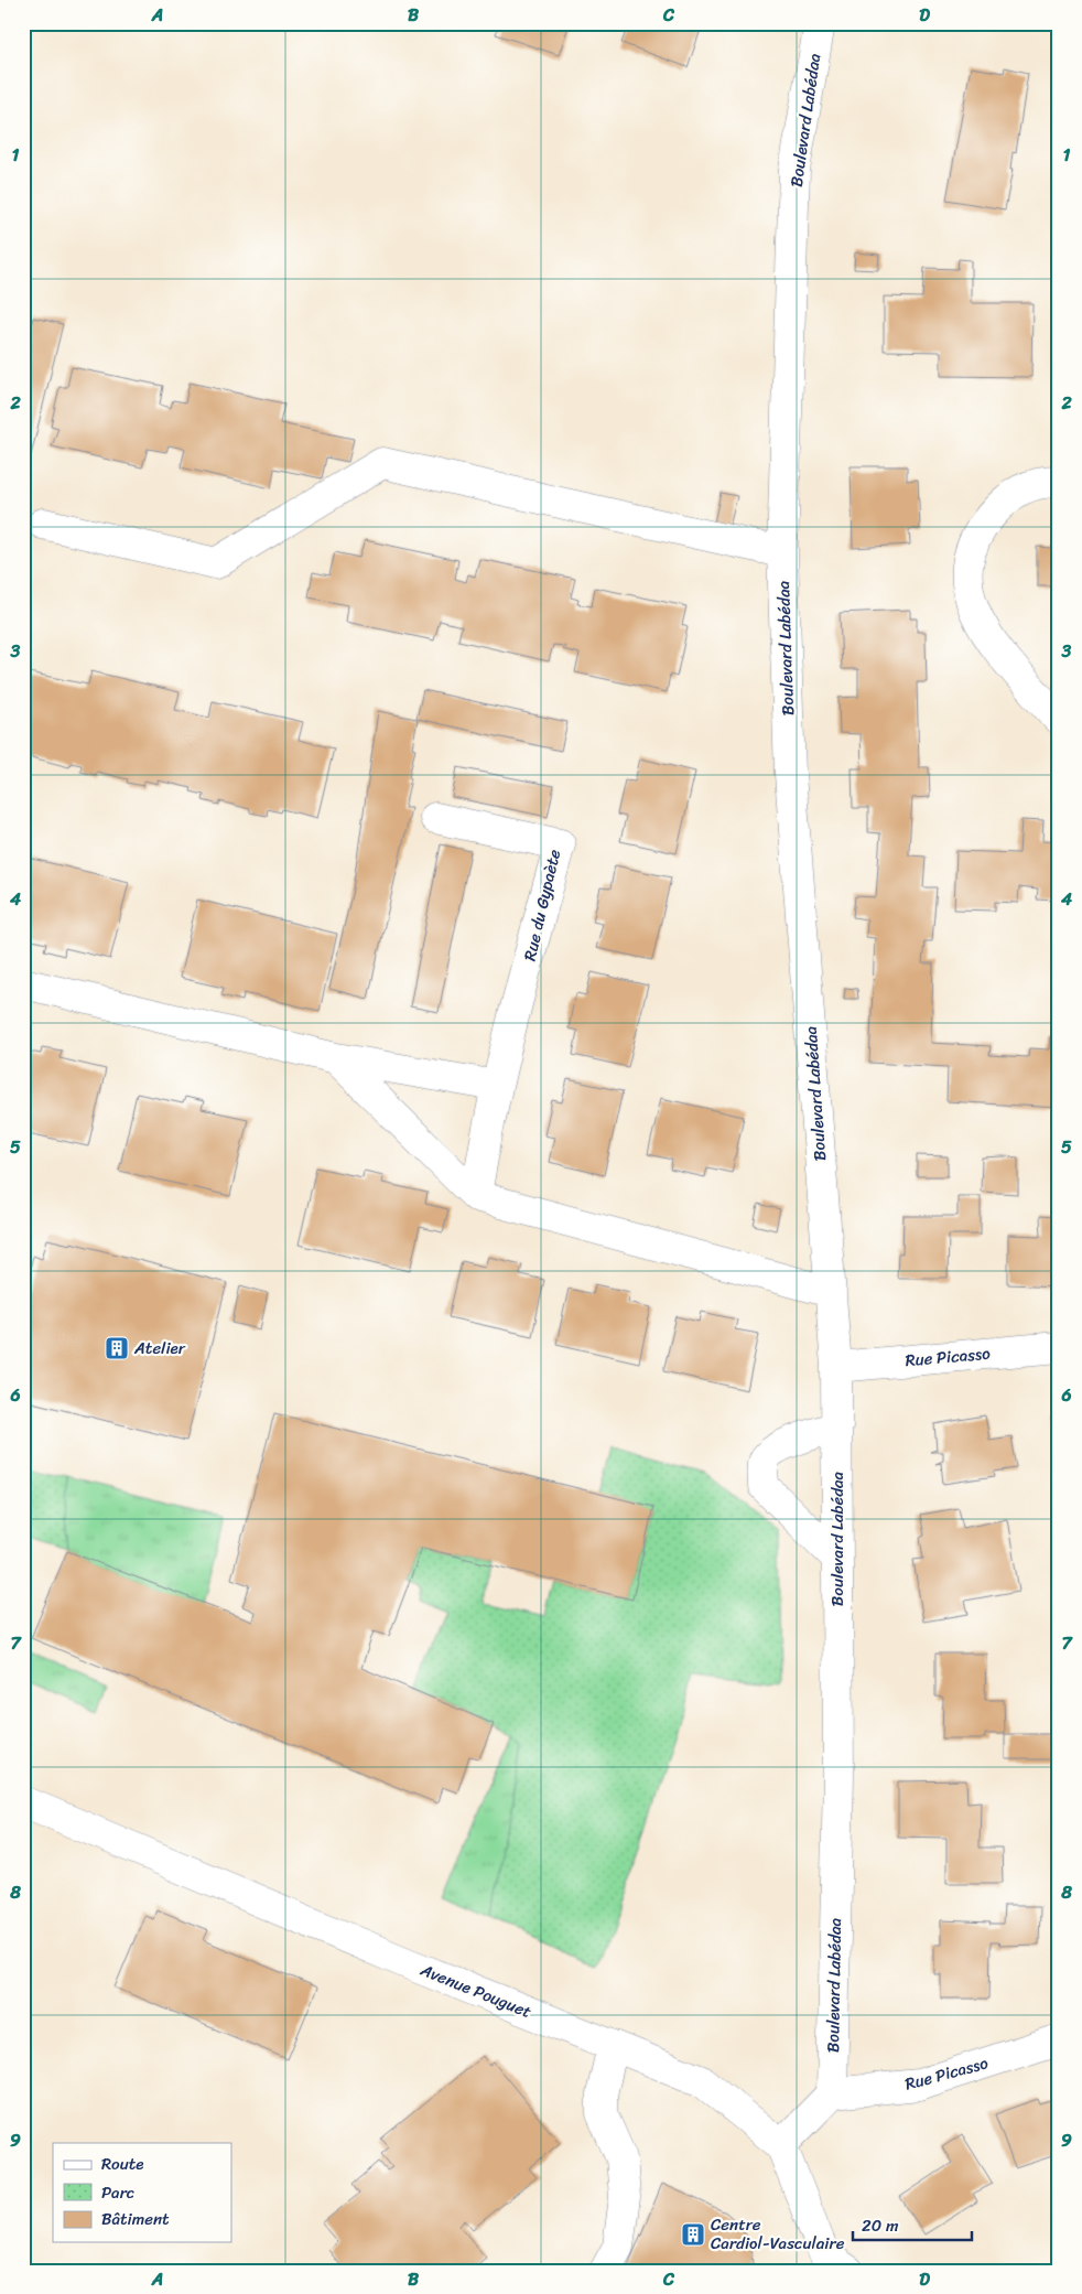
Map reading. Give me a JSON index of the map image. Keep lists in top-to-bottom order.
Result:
{
  "streets": {
    "street": [
      "Boulevard Labédaa",
      "Rue du Gypaète",
      "Rue Picasso",
      "Avenue Pouguet"
    ]
  },
  "crossings": [
    ["Boulevard Labédaa", "Rue Picasso"]
  ],
  "places": {
    "building": ["Atelier", "Centre Cardiol-Vasculaire"]
  },
  "legend": ["Route", "Parc", "Bâtiment"],
  "scale_bar": "20 m",
  "grid": {
    "columns": [
      "A",
      "B",
      "C",
      "D"
    ],
    "rows": [
      "1",
      "2",
      "3",
      "4",
      "5",
      "6",
      "7",
      "8",
      "9"
    ]
  }
}
